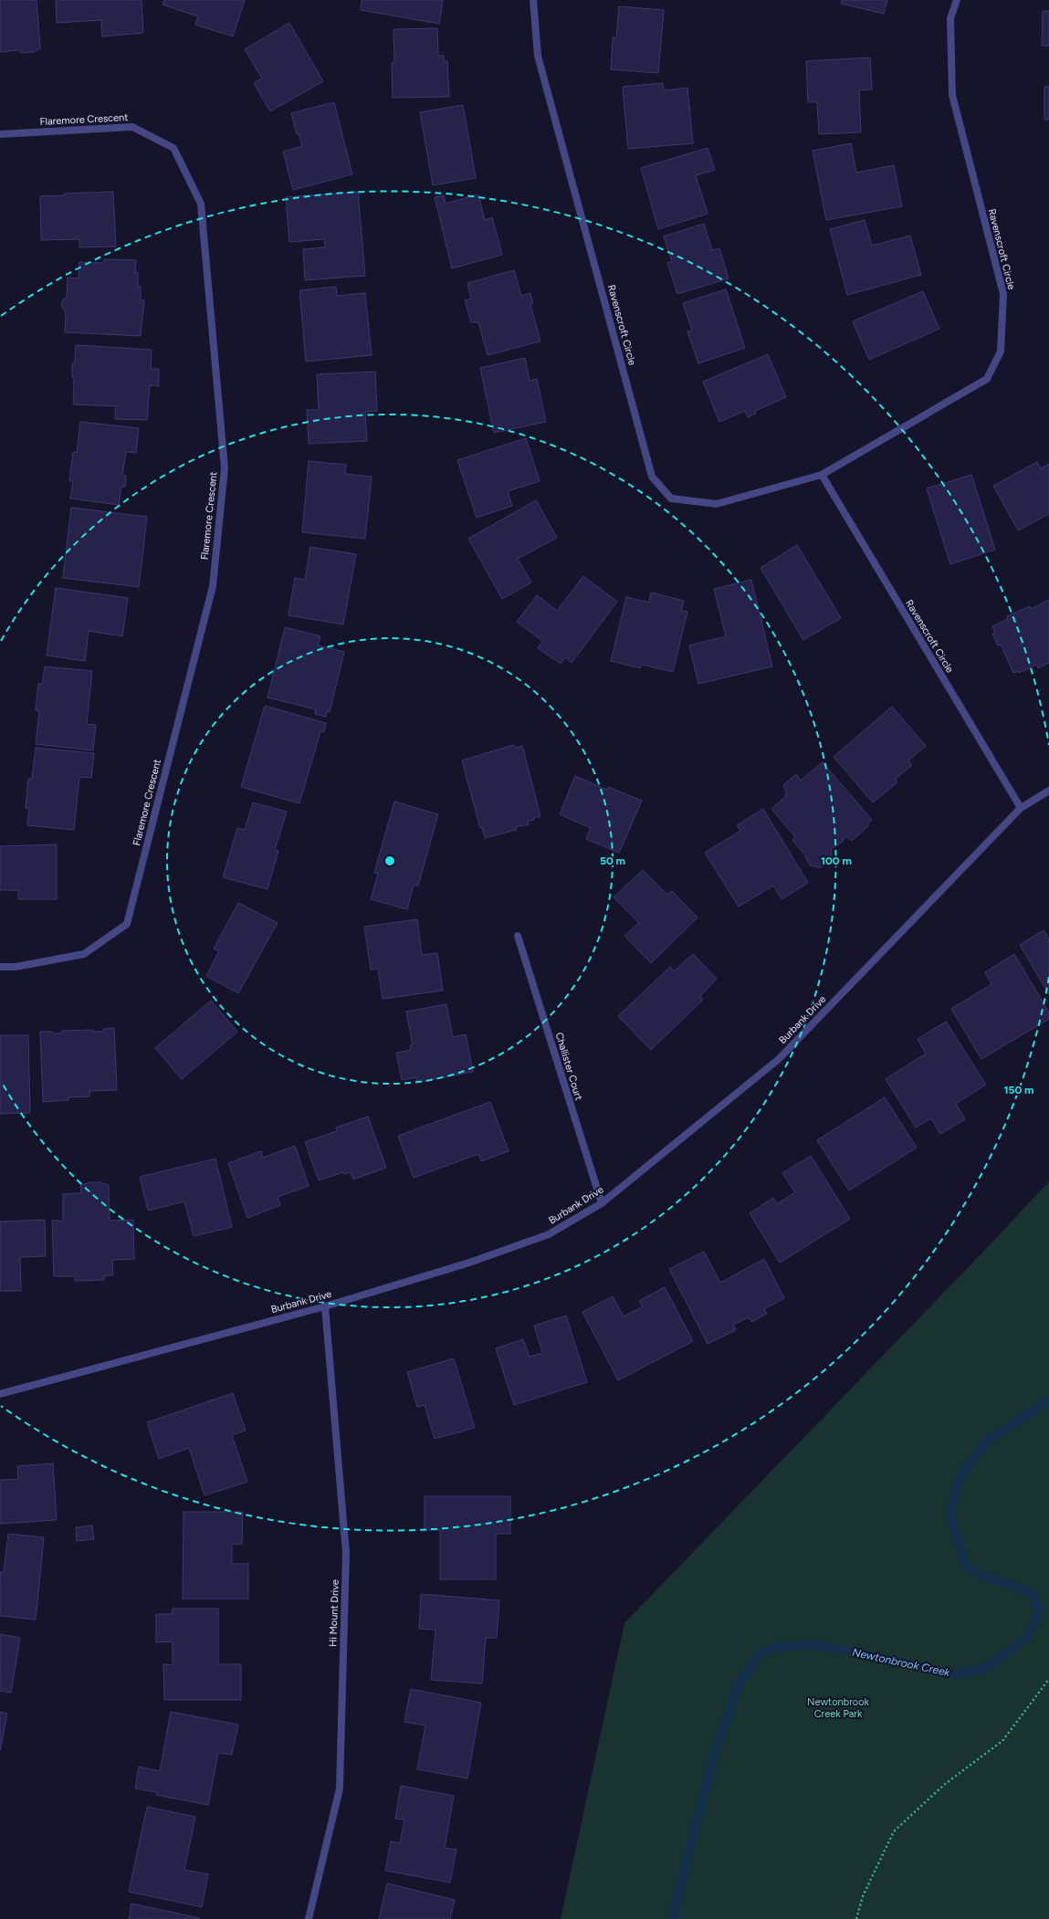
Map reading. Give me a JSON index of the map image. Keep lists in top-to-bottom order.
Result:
{
  "streets": {
    "street": [
      "Flaremore Crescent",
      "Ravenscroft Circle",
      "Burbank Drive",
      "Challister Court",
      "Hi Mount Drive"
    ]
  },
  "crossings": [
    ["Ravenscroft Circle", "Burbank Drive"],
    ["Burbank Drive", "Challister Court"],
    ["Burbank Drive", "Hi Mount Drive"]
  ],
  "water": ["Newtonbrook Creek"],
  "parks": ["Newtonbrook Creek Park"],
  "rings": ["50 m", "100 m", "150 m"]
}
